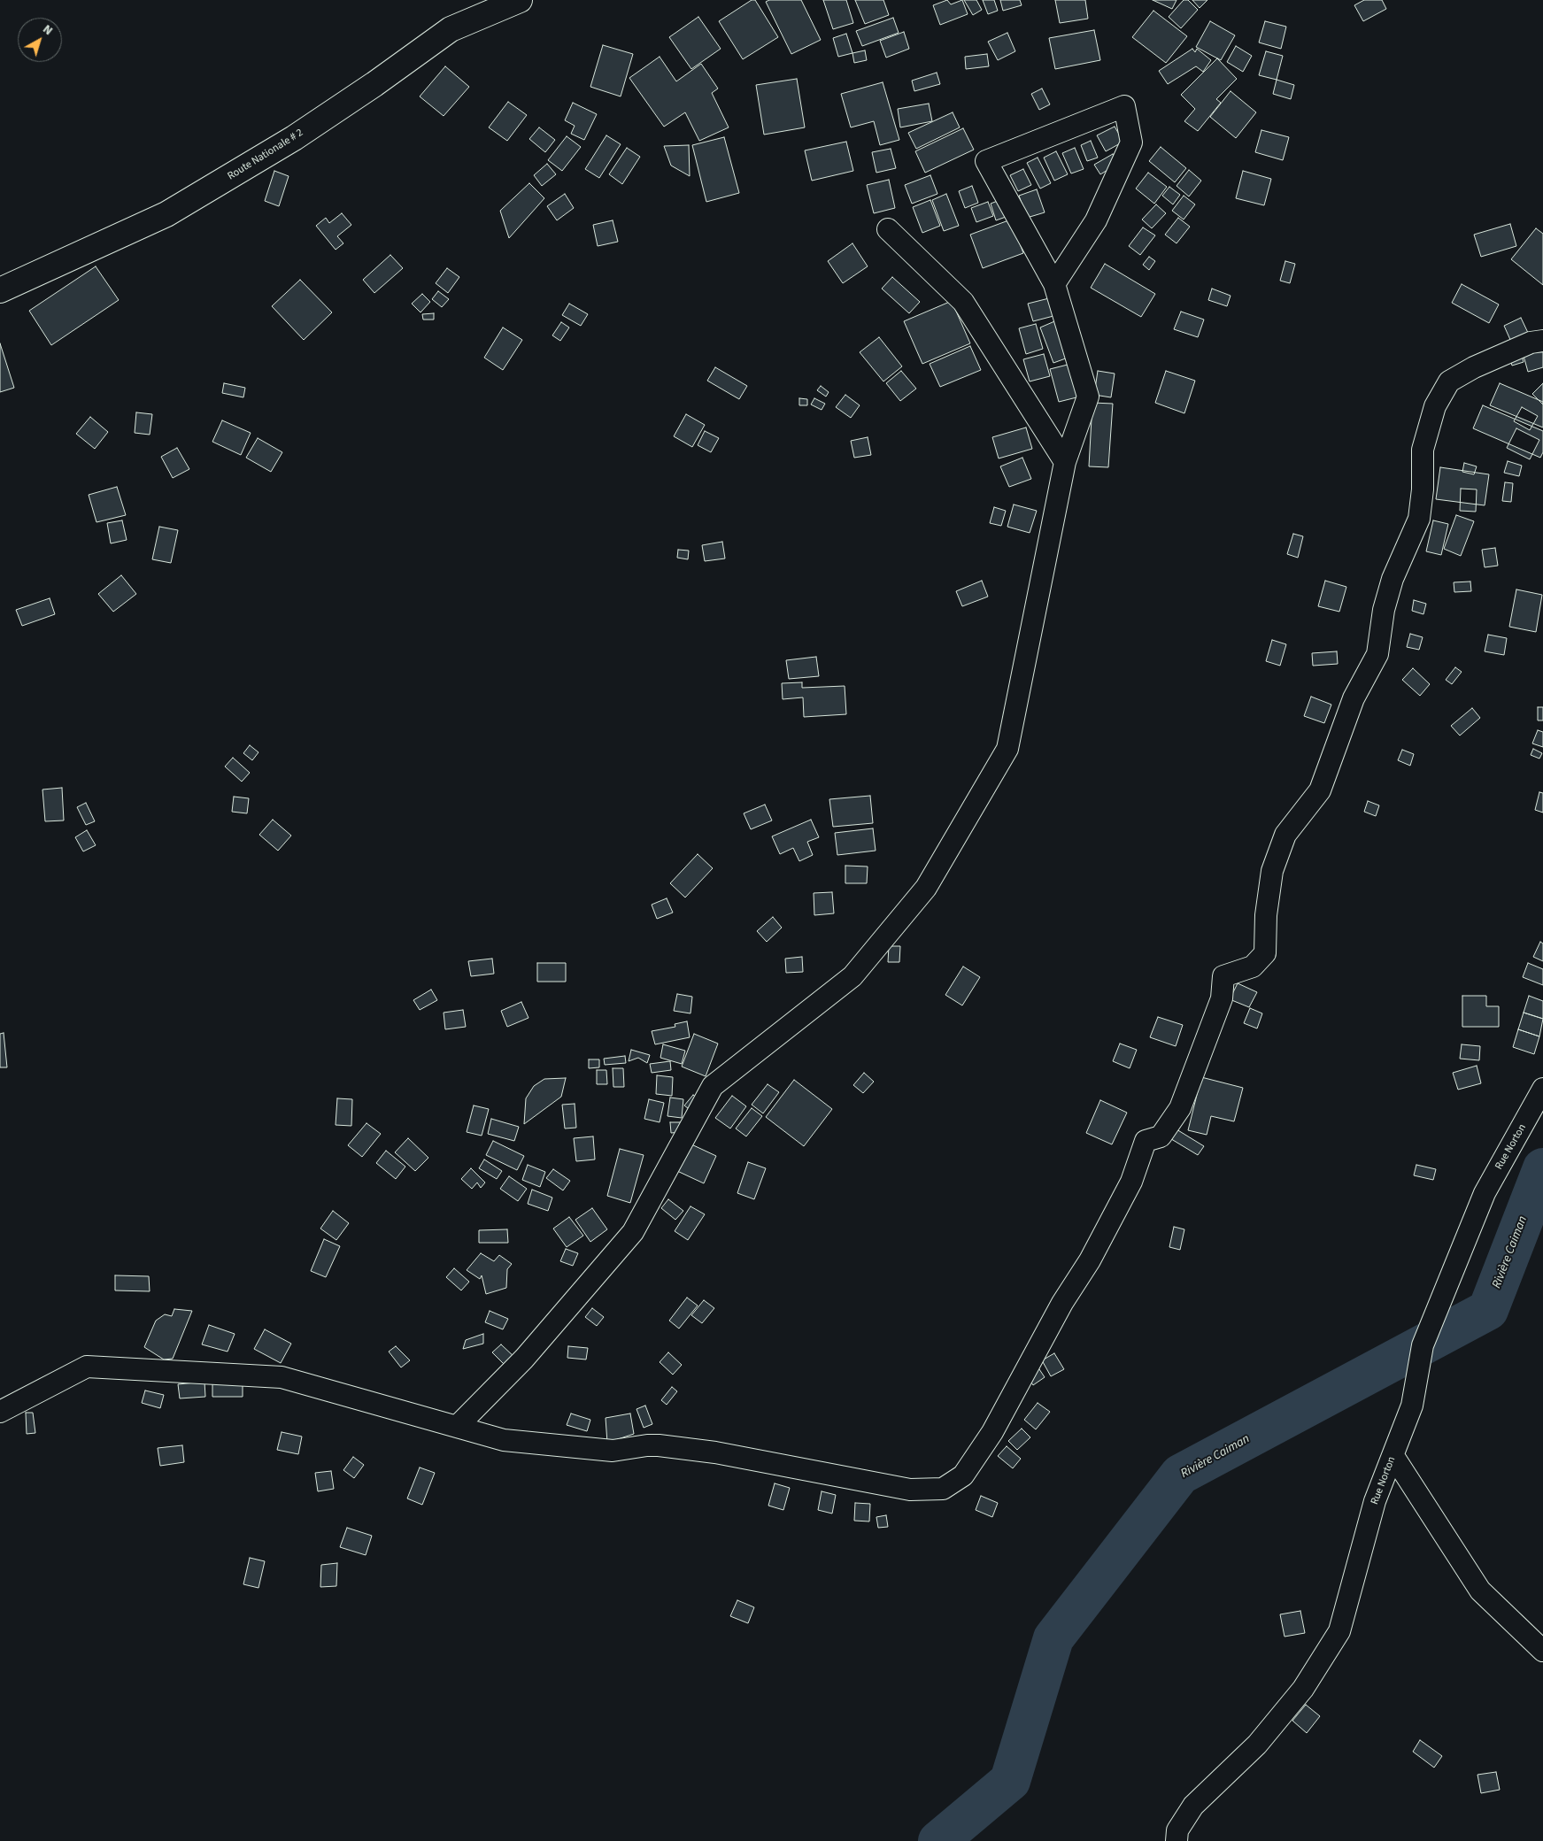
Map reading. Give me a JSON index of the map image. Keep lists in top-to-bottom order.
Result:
{
  "streets": {
    "main road": ["Route Nationale # 2"],
    "street": ["Rue Norton"]
  },
  "water": ["Rivière Caiman"],
  "north": "top right"
}
